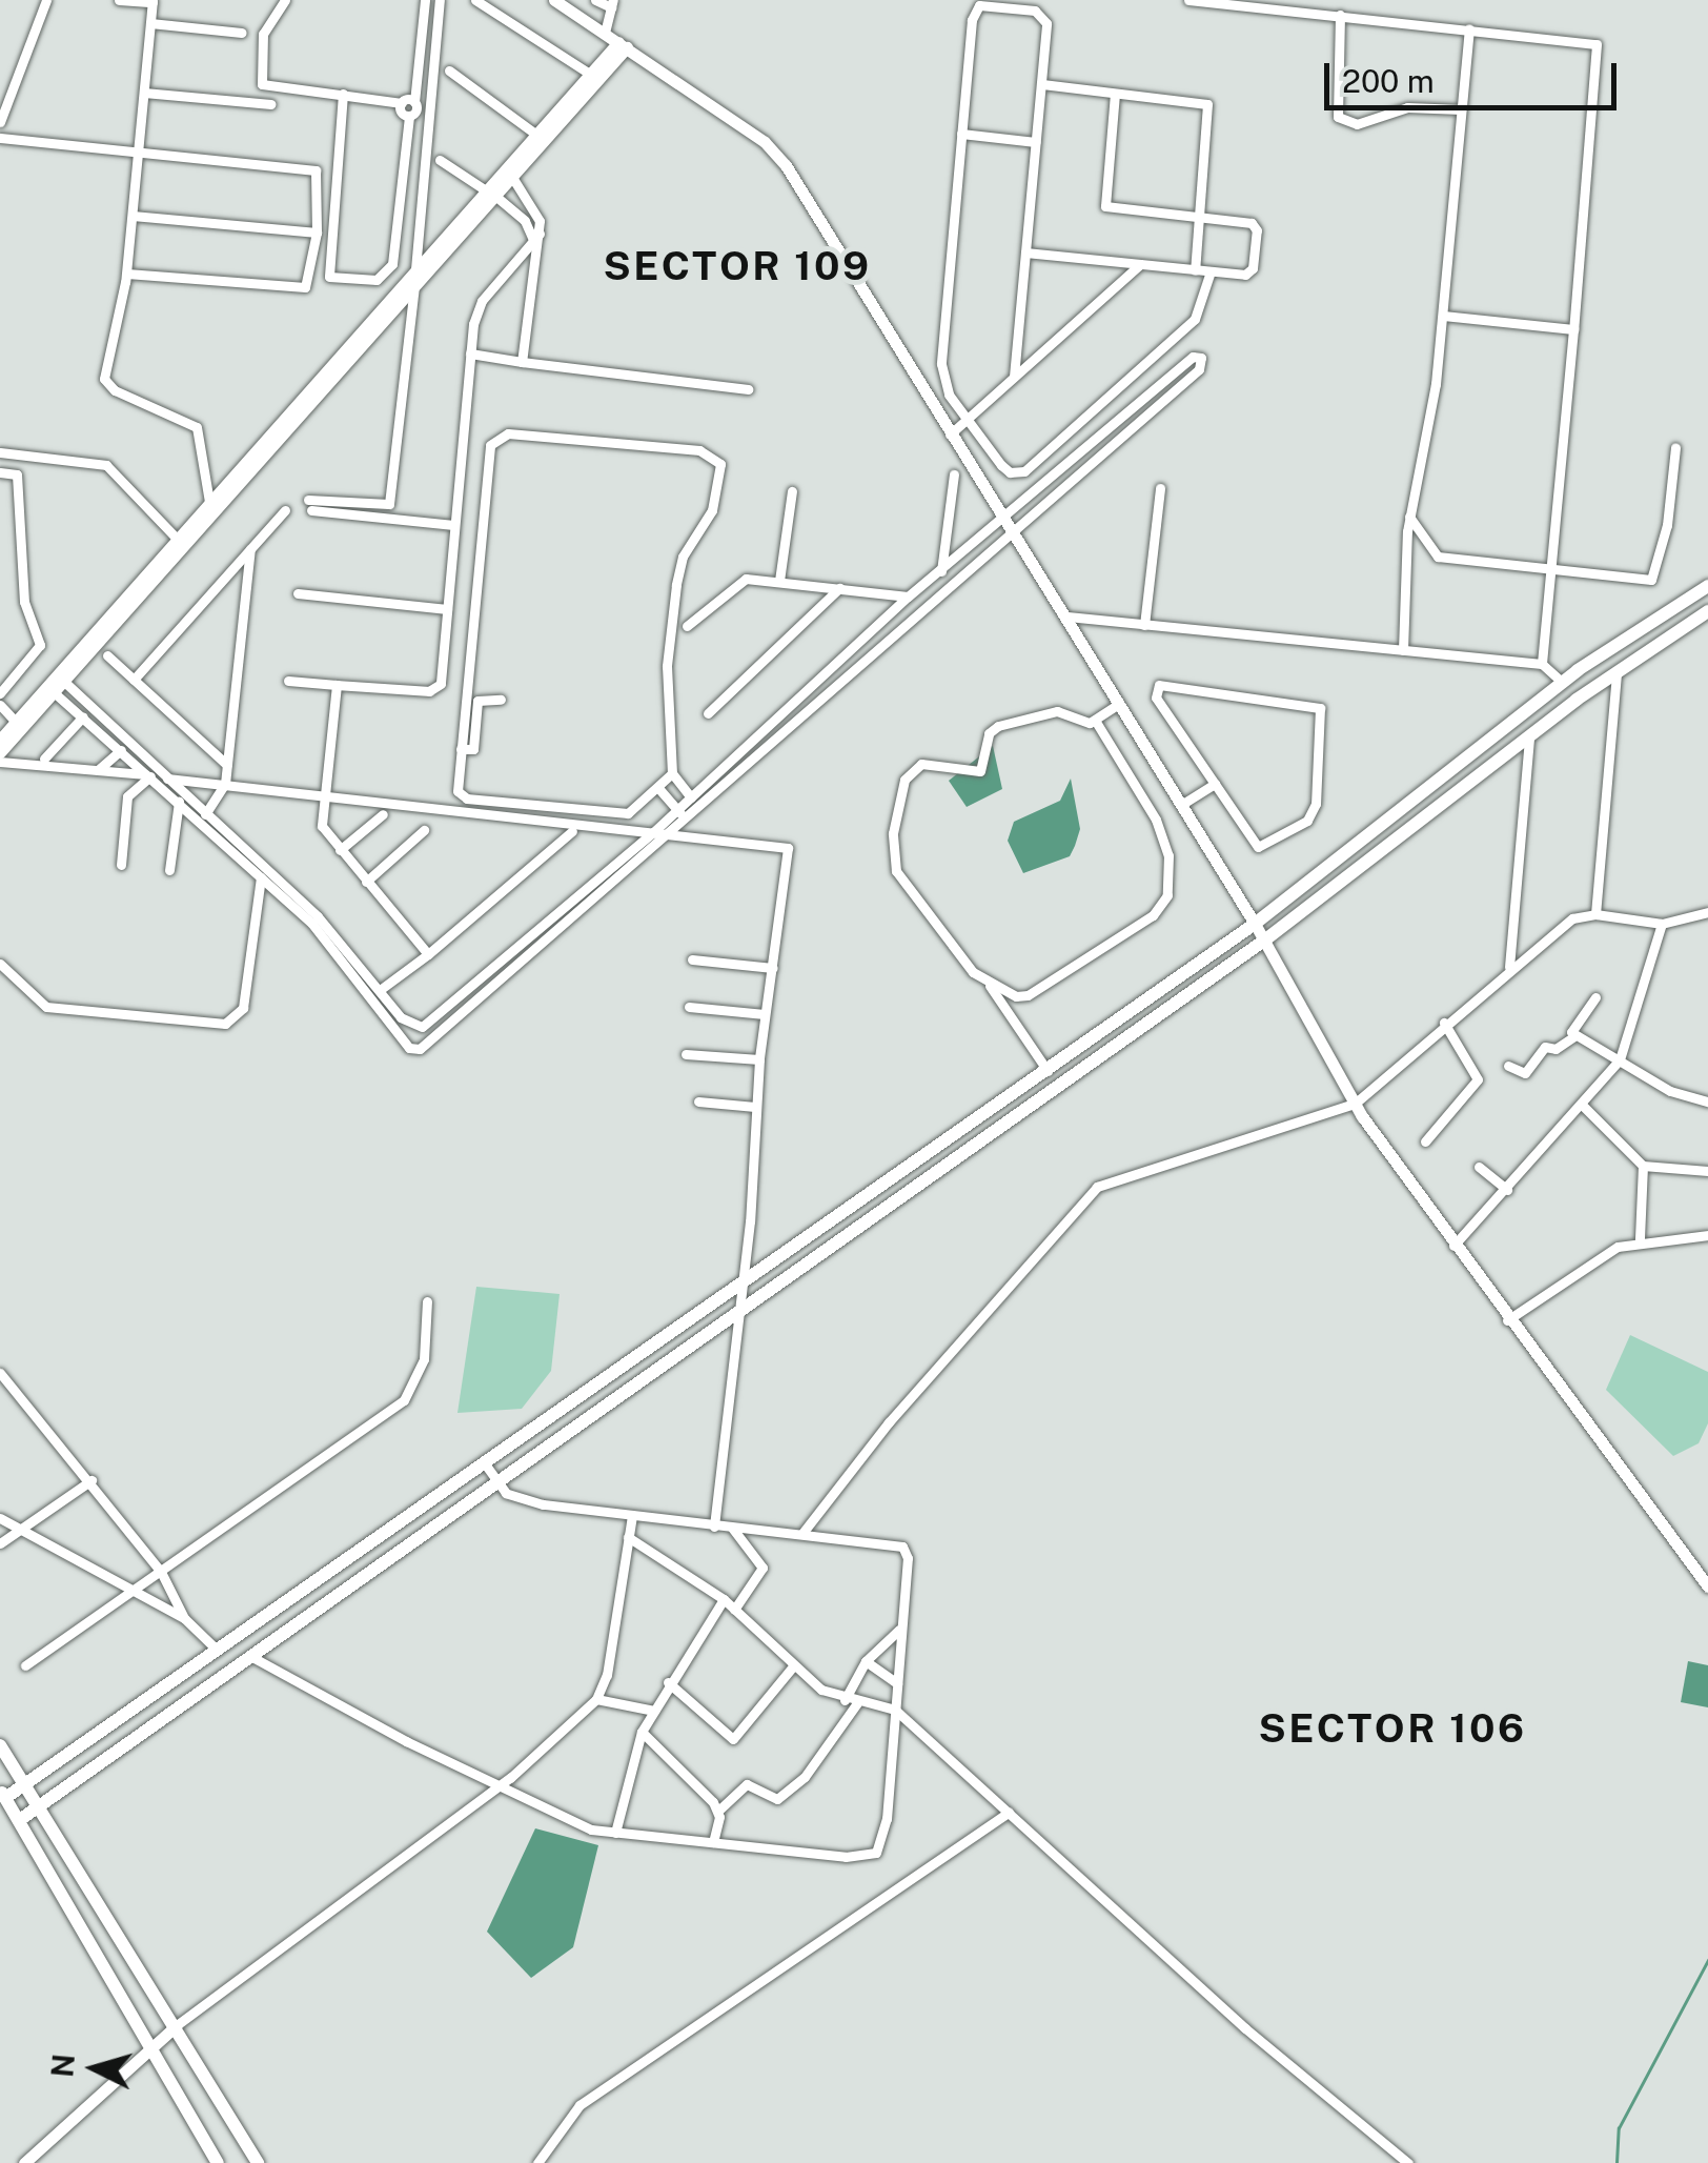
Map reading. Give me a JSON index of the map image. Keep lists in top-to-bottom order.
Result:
{
  "districts": ["SECTOR 109", "SECTOR 106"],
  "scale_bar": "200 m",
  "north": "left"
}
